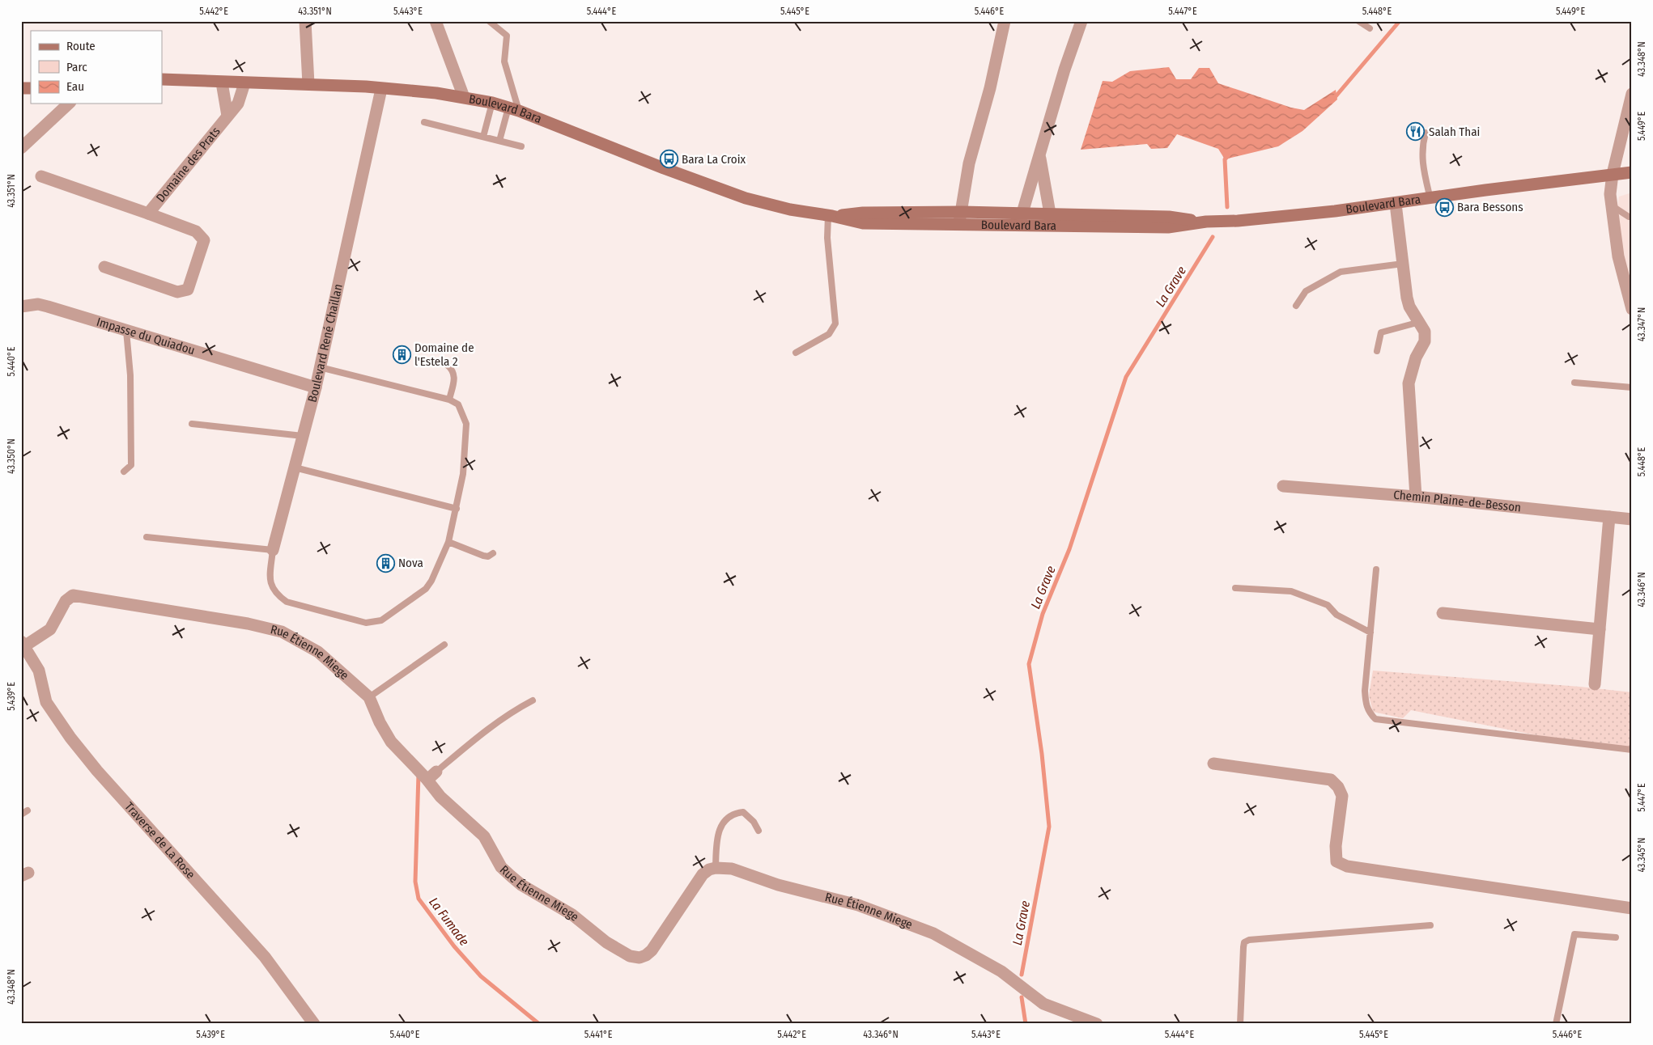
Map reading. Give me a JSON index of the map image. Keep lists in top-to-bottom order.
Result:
{
  "streets": {
    "street": [
      "Boulevard Bara",
      "Domaine des Prats",
      "Impasse du Quiadou",
      "Boulevard René Chaillan",
      "Chemin Plaine-de-Besson",
      "Rue Étienne Miege",
      "Traverse de La Rose"
    ]
  },
  "crossings": [
    ["Boulevard Bara", "Domaine des Prats"],
    ["Boulevard Bara", "Boulevard René Chaillan"],
    ["Impasse du Quiadou", "Boulevard René Chaillan"],
    ["Rue Étienne Miege", "Traverse de La Rose"]
  ],
  "water": ["La Grave", "La Fumade"],
  "places": {
    "restaurant": ["Salah Thai"],
    "bus stop": ["Bara La Croix", "Bara Bessons"],
    "building": ["Domaine de l'Estela 2", "Nova"]
  },
  "legend": ["Route", "Parc", "Eau"],
  "coordinates": [
    "5.442°E",
    "43.351°N",
    "5.443°E",
    "5.444°E",
    "5.445°E",
    "5.446°E",
    "5.447°E",
    "5.448°E",
    "5.449°E",
    "43.348°N",
    "43.347°N",
    "5.440°E",
    "43.350°N",
    "43.346°N",
    "5.439°E",
    "43.345°N",
    "5.441°E"
  ]
}
